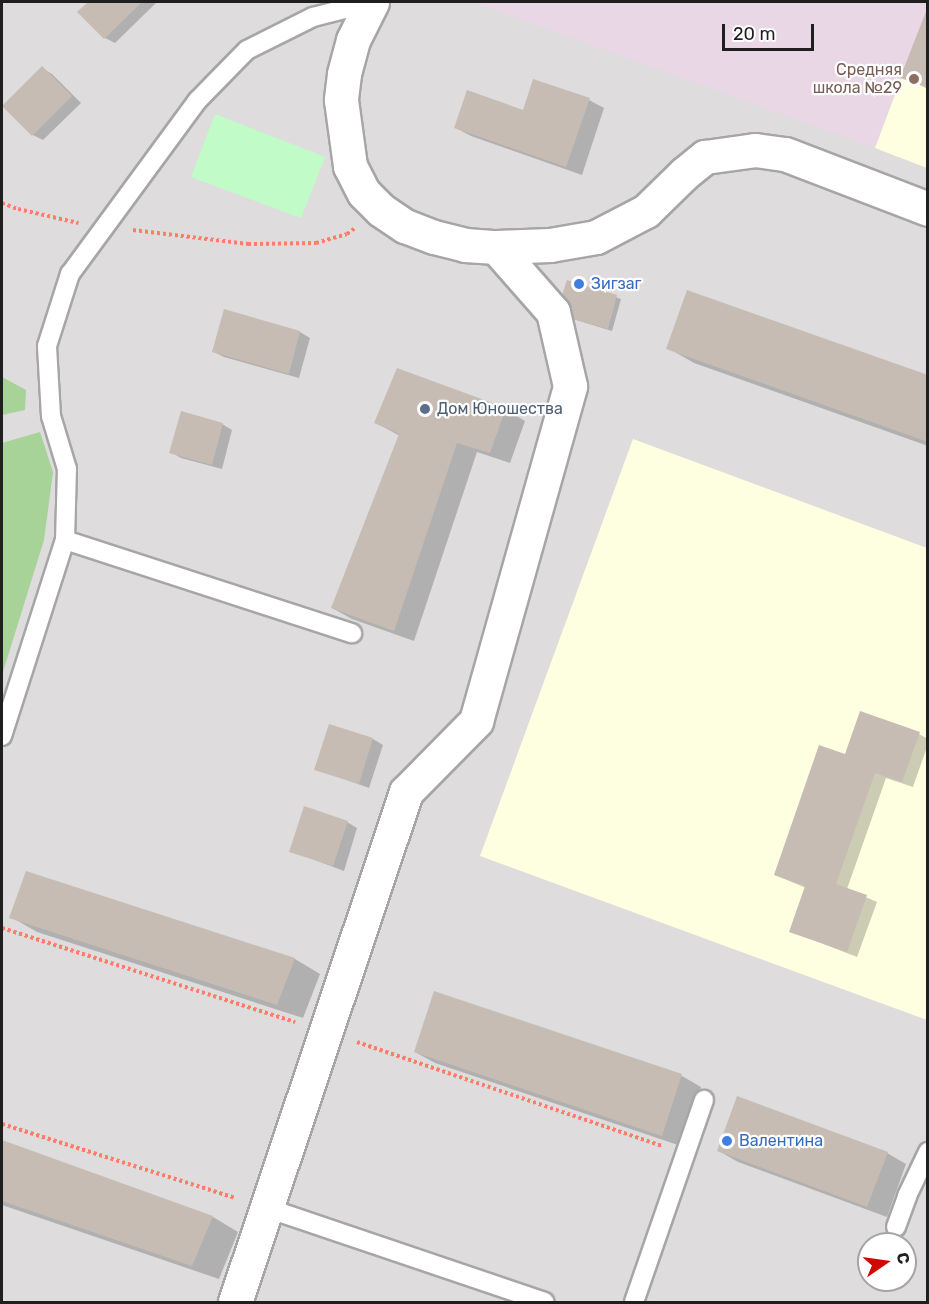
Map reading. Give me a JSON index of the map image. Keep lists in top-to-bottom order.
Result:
{
  "places": [
    "Средняя школа №29",
    "Зигзаг",
    "Дом Юношества",
    "Валентина"
  ],
  "scale_bar": "20 m",
  "north": "right"
}
